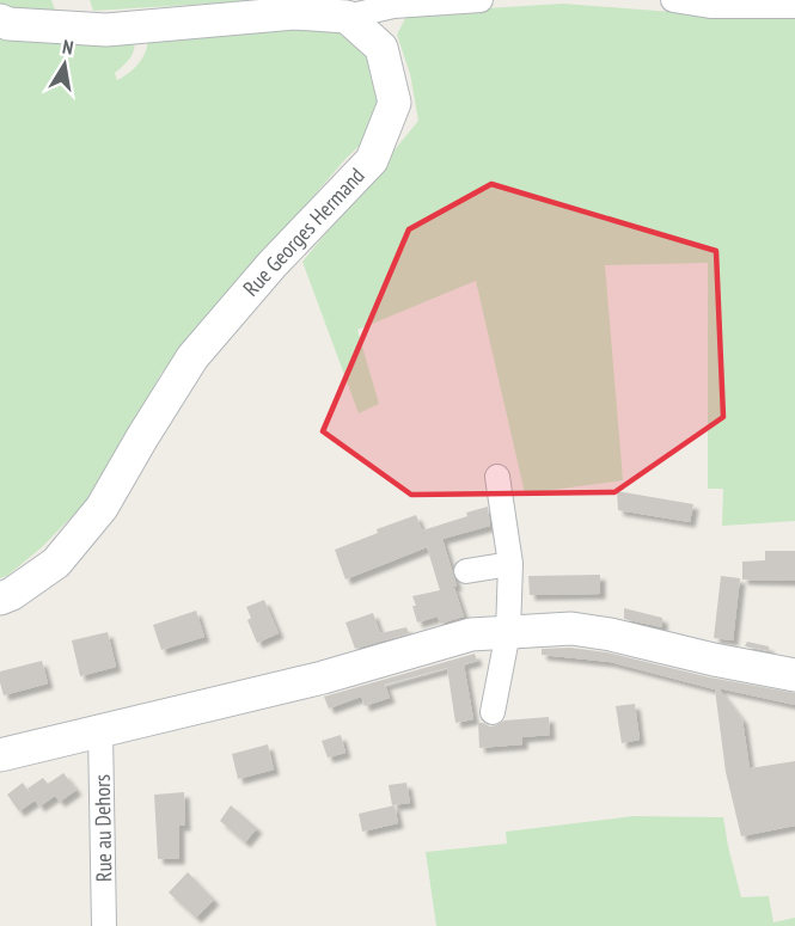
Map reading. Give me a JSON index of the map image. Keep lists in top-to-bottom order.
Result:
{
  "streets": {
    "street": ["Rue Georges Hermand", "Rue au Dehors"]
  },
  "north": "top"
}
